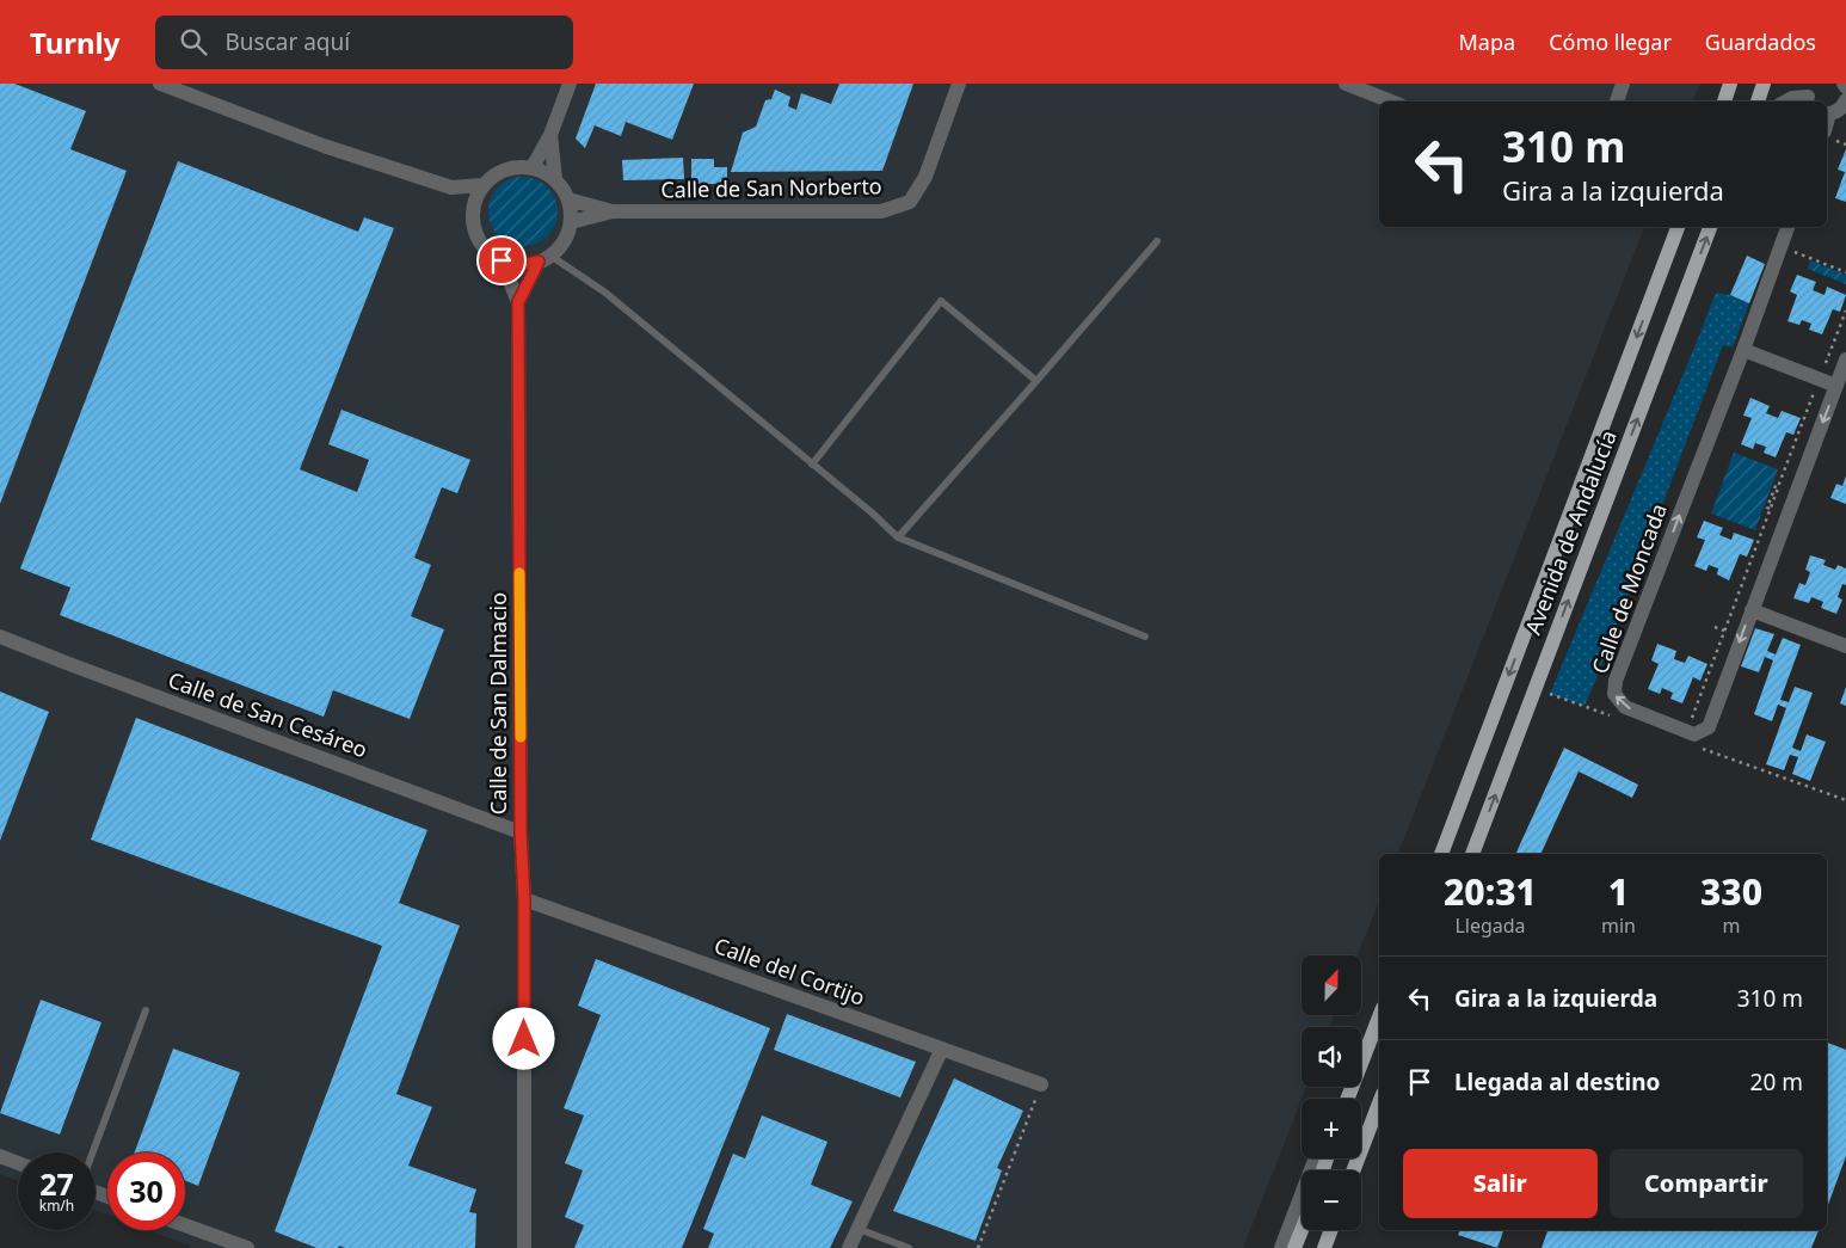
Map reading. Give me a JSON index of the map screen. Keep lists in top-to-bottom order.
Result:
{
  "streets": {
    "main road": ["Avenida de Andalucía"],
    "street": [
      "Calle de San Norberto",
      "Calle de Moncada",
      "Calle de San Dalmacio",
      "Calle de San Cesáreo",
      "Calle del Cortijo"
    ]
  },
  "crossings": [
    ["Calle de San Norberto", "Calle de San Dalmacio"],
    ["Calle de San Dalmacio", "Calle de San Cesáreo"],
    ["Calle de San Dalmacio", "Calle del Cortijo"]
  ],
  "north": "top",
  "page": {
    "header": "Turnly",
    "search": "Buscar aquí",
    "nav": ["Mapa", "Cómo llegar", "Guardados"],
    "turn": ["310 m", "Gira a la izquierda"],
    "eta": [
      "20:31",
      "Llegada",
      "1",
      "min",
      "330",
      "m"
    ],
    "map_buttons": ["+", "−"],
    "list": [
      {
        "name": "Gira a la izquierda",
        "value": "310 m"
      },
      {
        "name": "Llegada al destino",
        "value": "20 m"
      }
    ],
    "buttons": ["Salir", "Compartir"],
    "speed": "27 km/h",
    "limit": "30"
  }
}
